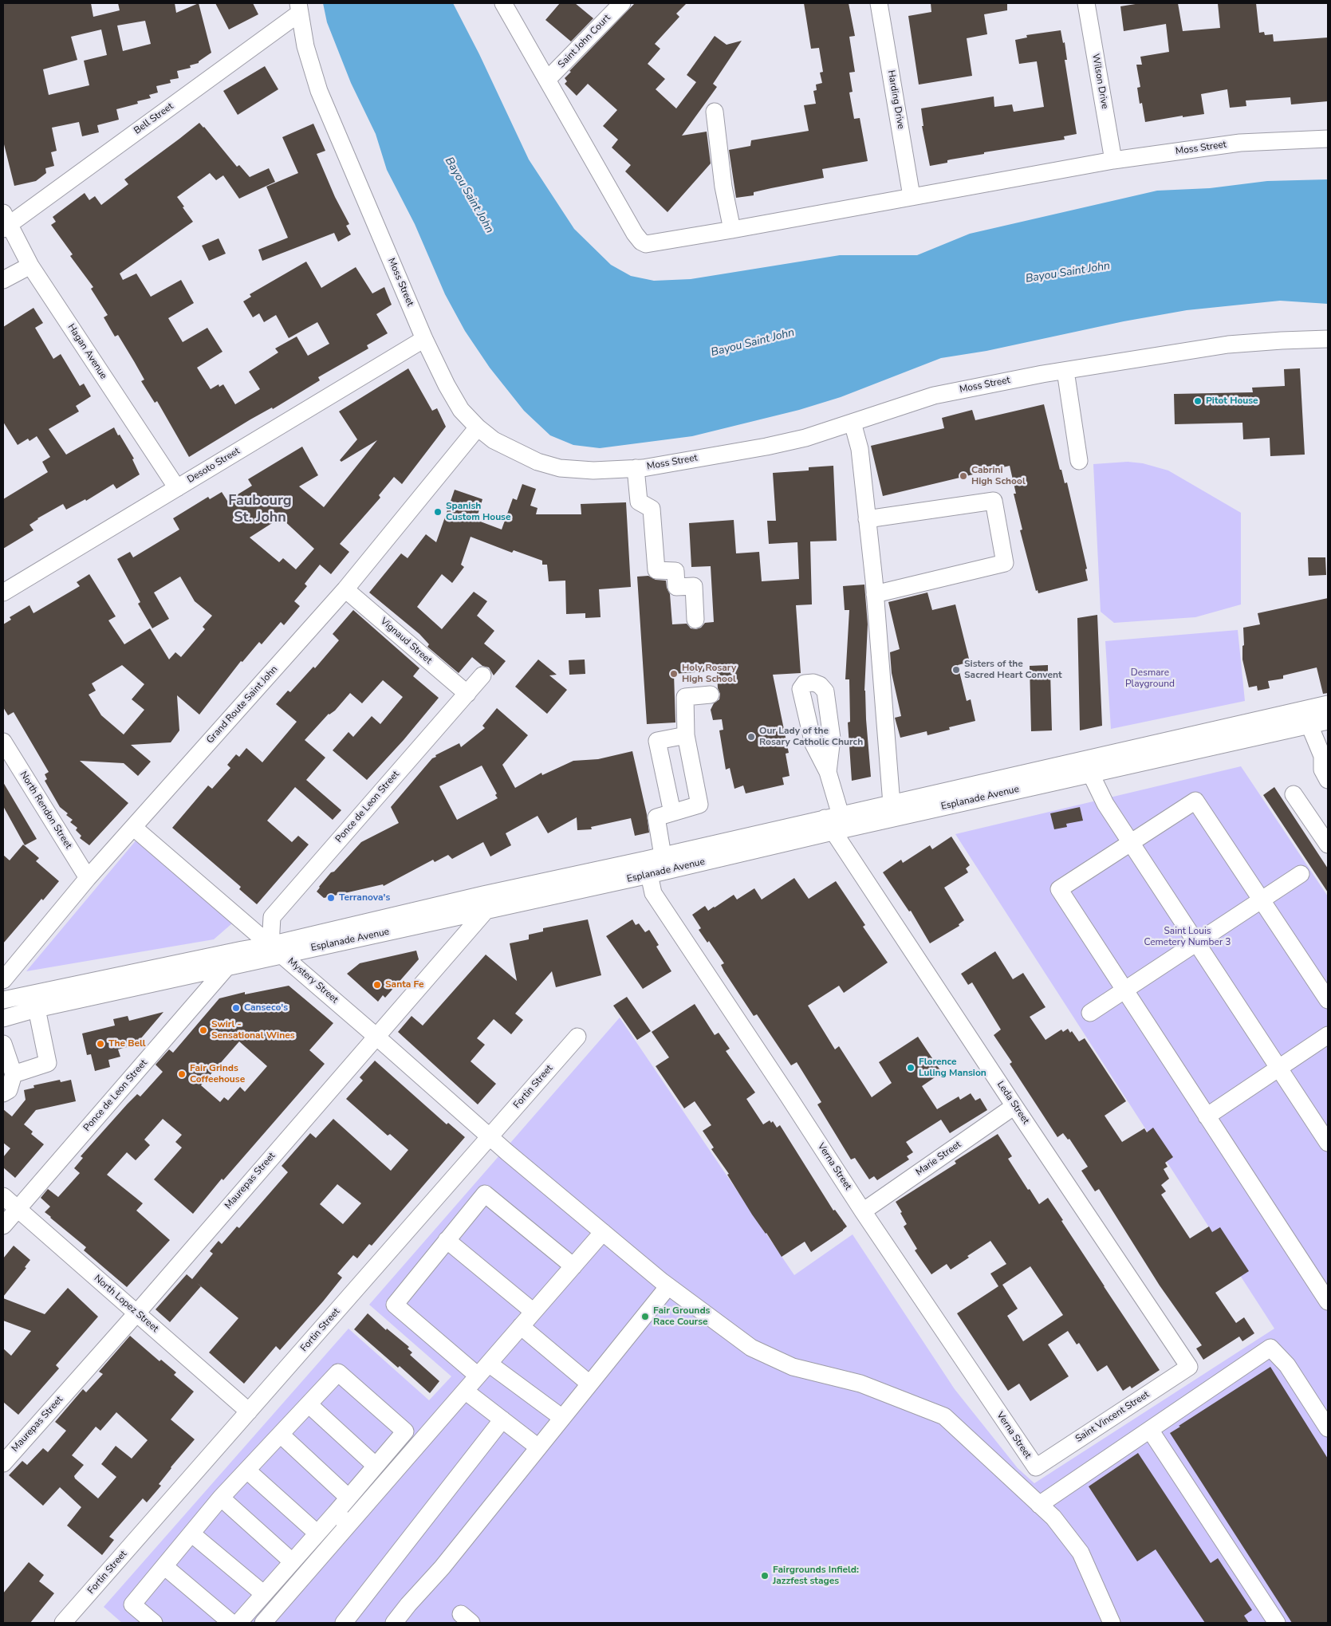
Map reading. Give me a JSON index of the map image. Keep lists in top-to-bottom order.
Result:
{
  "streets": {
    "street": [
      "Saint John Court",
      "Wilson Drive",
      "Harding Drive",
      "Bell Street",
      "Moss Street",
      "Hagan Avenue",
      "Desoto Street",
      "Vignaud Street",
      "Grand Route Saint John",
      "Esplanade Avenue",
      "Ponce de Leon Street",
      "North Rendon Street",
      "Mystery Street",
      "Fortin Street",
      "Leda Street",
      "Marie Street",
      "Verna Street",
      "Maurepas Street",
      "North Lopez Street",
      "Saint Vincent Street"
    ]
  },
  "crossings": [
    ["Saint John Court", "Moss Street"],
    ["Wilson Drive", "Moss Street"],
    ["Harding Drive", "Moss Street"],
    ["Bell Street", "Moss Street"],
    ["Bell Street", "Hagan Avenue"],
    ["Moss Street", "Desoto Street"],
    ["Moss Street", "Grand Route Saint John"],
    ["Hagan Avenue", "Desoto Street"],
    ["Vignaud Street", "Grand Route Saint John"],
    ["Vignaud Street", "Ponce de Leon Street"],
    ["Grand Route Saint John", "North Rendon Street"],
    ["Grand Route Saint John", "Mystery Street"],
    ["Esplanade Avenue", "Ponce de Leon Street"],
    ["Esplanade Avenue", "Mystery Street"],
    ["Esplanade Avenue", "Leda Street"],
    ["Esplanade Avenue", "Verna Street"],
    ["Esplanade Avenue", "Maurepas Street"],
    ["Ponce de Leon Street", "Mystery Street"],
    ["Ponce de Leon Street", "North Lopez Street"],
    ["Mystery Street", "Fortin Street"],
    ["Mystery Street", "Maurepas Street"],
    ["Fortin Street", "North Lopez Street"],
    ["Leda Street", "Marie Street"],
    ["Leda Street", "Saint Vincent Street"],
    ["Marie Street", "Verna Street"],
    ["Verna Street", "Saint Vincent Street"],
    ["Maurepas Street", "North Lopez Street"]
  ],
  "districts": ["Faubourg St. John"],
  "water": ["Bayou Saint John"],
  "parks": ["Desmare Playground", "Saint Louis Cemetery Number 3"],
  "places": [
    "Pitot House",
    "Cabrini High School",
    "Spanish Custom House",
    "Sisters of the Sacred Heart Convent",
    "Holy Rosary High School",
    "Our Lady of the Rosary Catholic Church",
    "Terranova's",
    "Santa Fe",
    "Canseco's",
    "Swirl - Sensational Wines",
    "The Bell",
    "Florence Luling Mansion",
    "Fair Grinds Coffeehouse",
    "Fair Grounds Race Course",
    "Fairgrounds Infield: Jazzfest stages"
  ]
}
